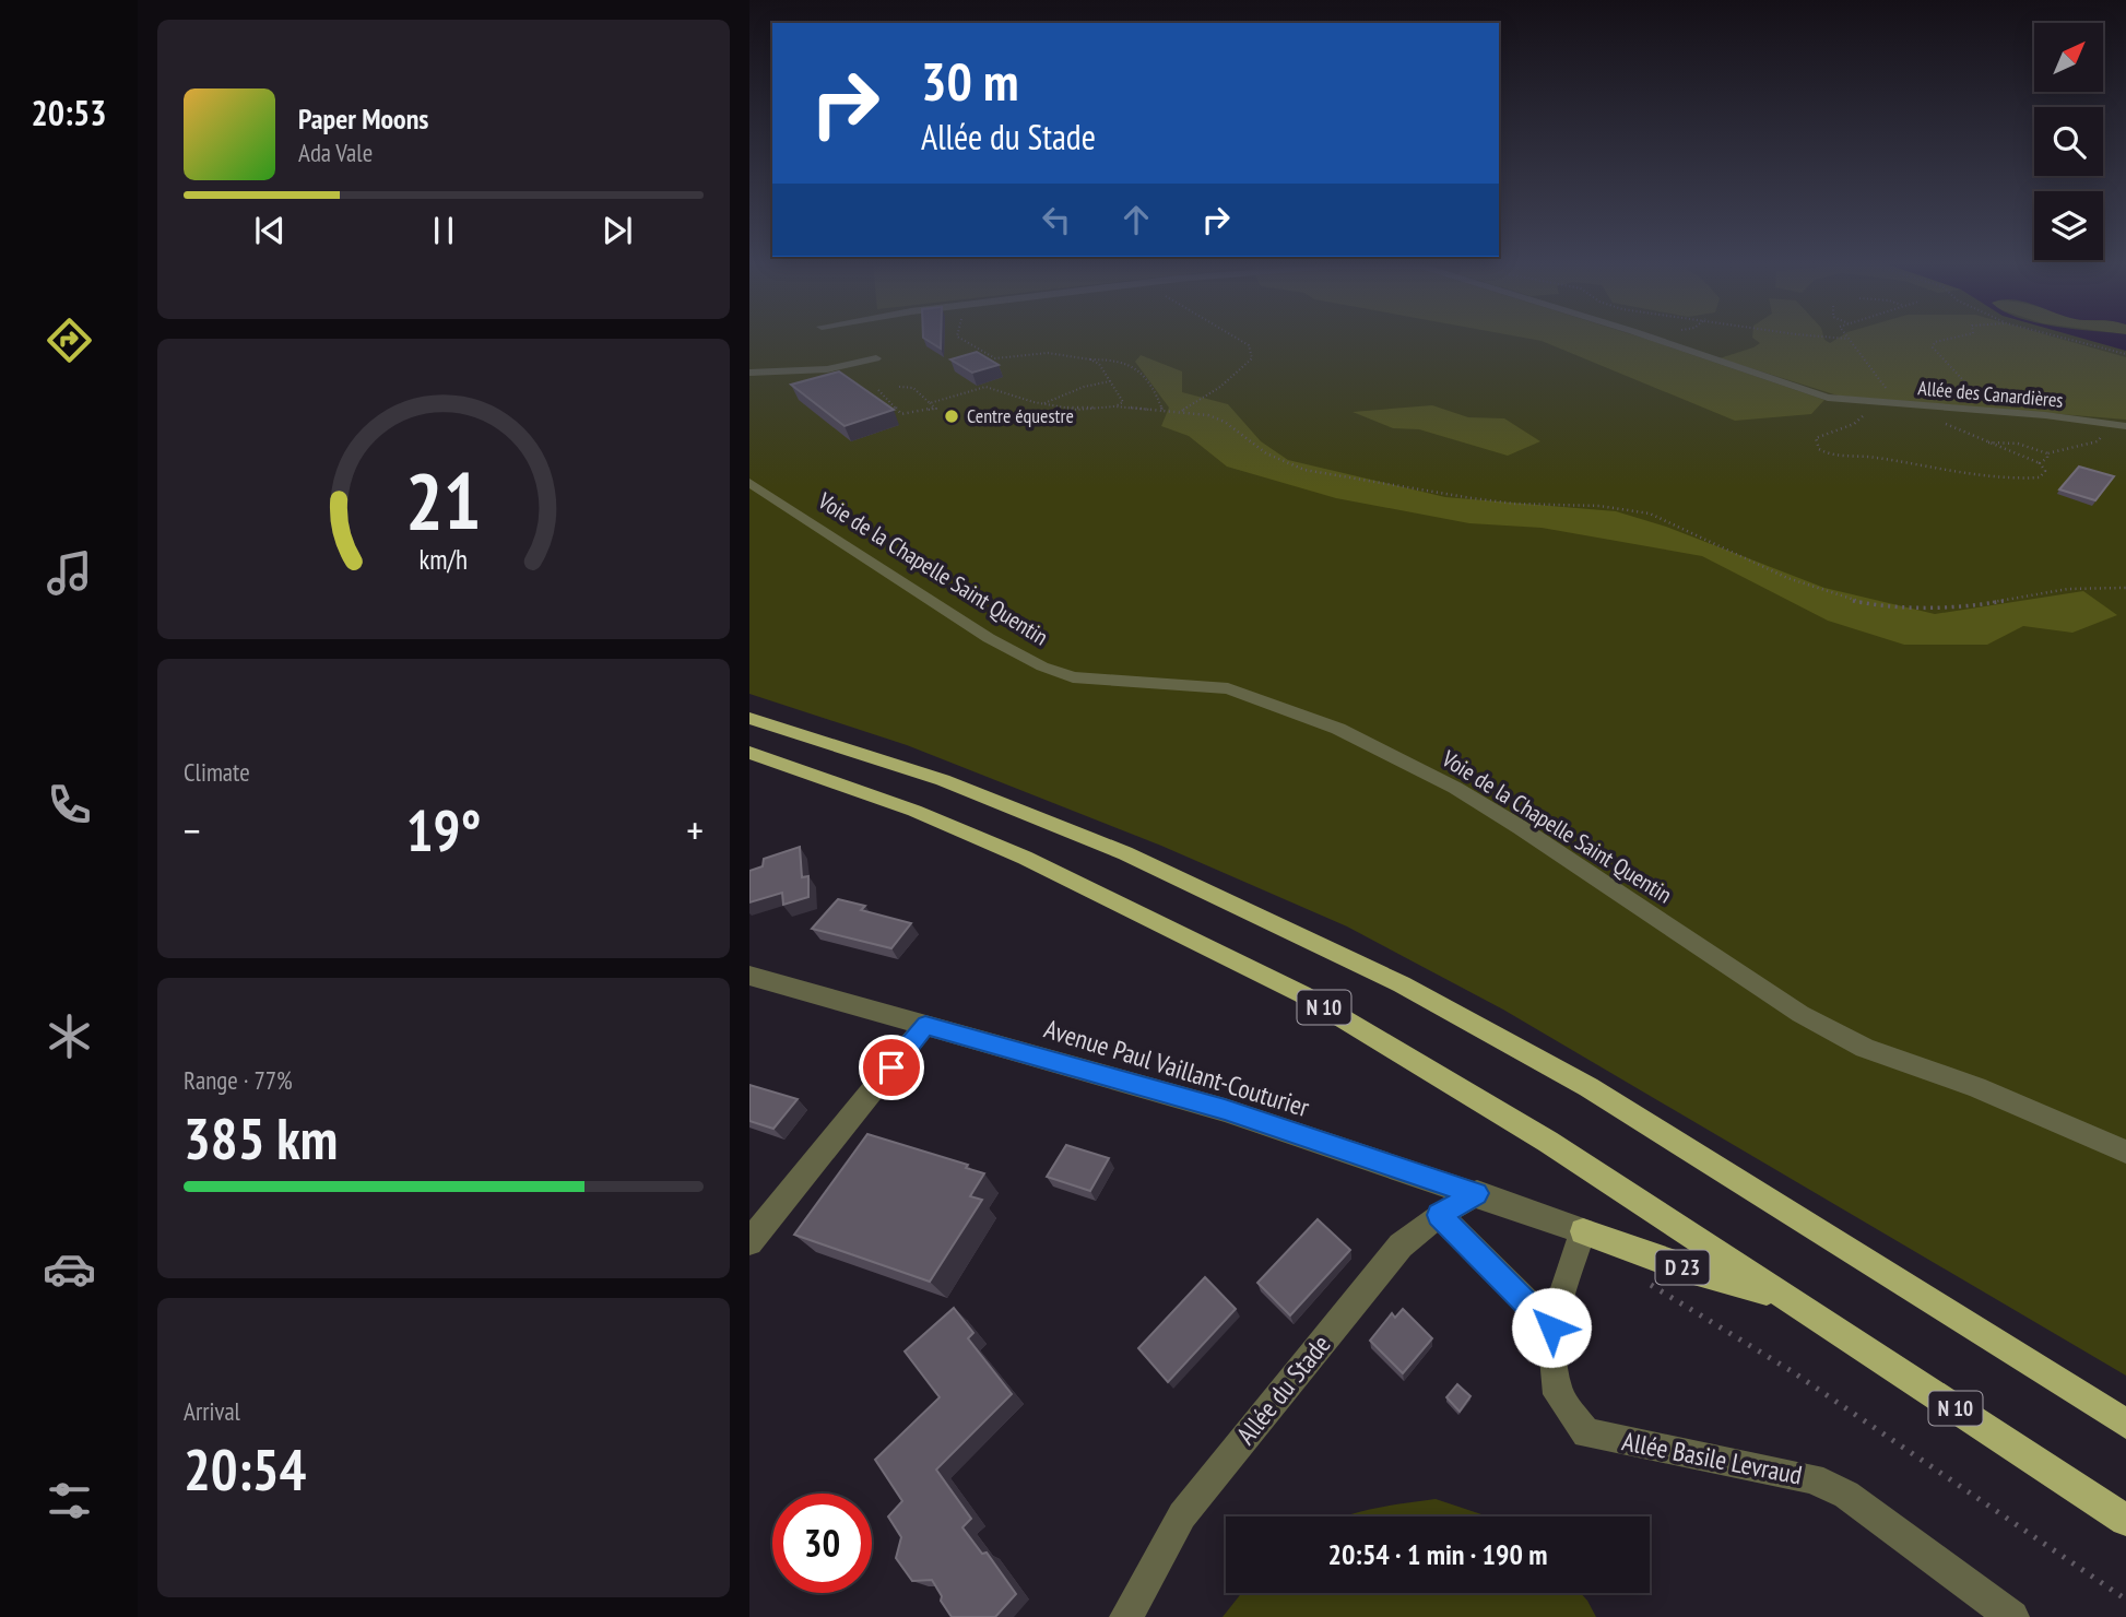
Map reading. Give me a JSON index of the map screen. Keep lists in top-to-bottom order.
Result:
{
  "streets": {
    "main road": ["N 10", "D 23"],
    "street": [
      "Allée des Canardières",
      "Voie de la Chapelle Saint Quentin",
      "Avenue Paul Vaillant-Couturier",
      "Allée du Stade",
      "Allée Basile Levraud"
    ]
  },
  "crossings": [
    ["N 10", "D 23"],
    ["Avenue Paul Vaillant-Couturier", "D 23"],
    ["Avenue Paul Vaillant-Couturier", "Allée du Stade"],
    ["Avenue Paul Vaillant-Couturier", "Allée Basile Levraud"],
    ["D 23", "Allée Basile Levraud"]
  ],
  "places": ["Centre équestre"],
  "north": "top right",
  "page": {
    "tabs": "20:53",
    "turn": ["30 m", "Allée du Stade"],
    "song": ["Paper Moons", "Ada Vale"],
    "tile": [
      "Climate",
      ["Range · 77%", "385 km"],
      ["Arrival", "20:54"]
    ],
    "heat": ["−", "19°", "+"],
    "limit": "30",
    "trip": "20:54 · 1 min · 190 m",
    "gauge": ["21", "km/h"]
  }
}
